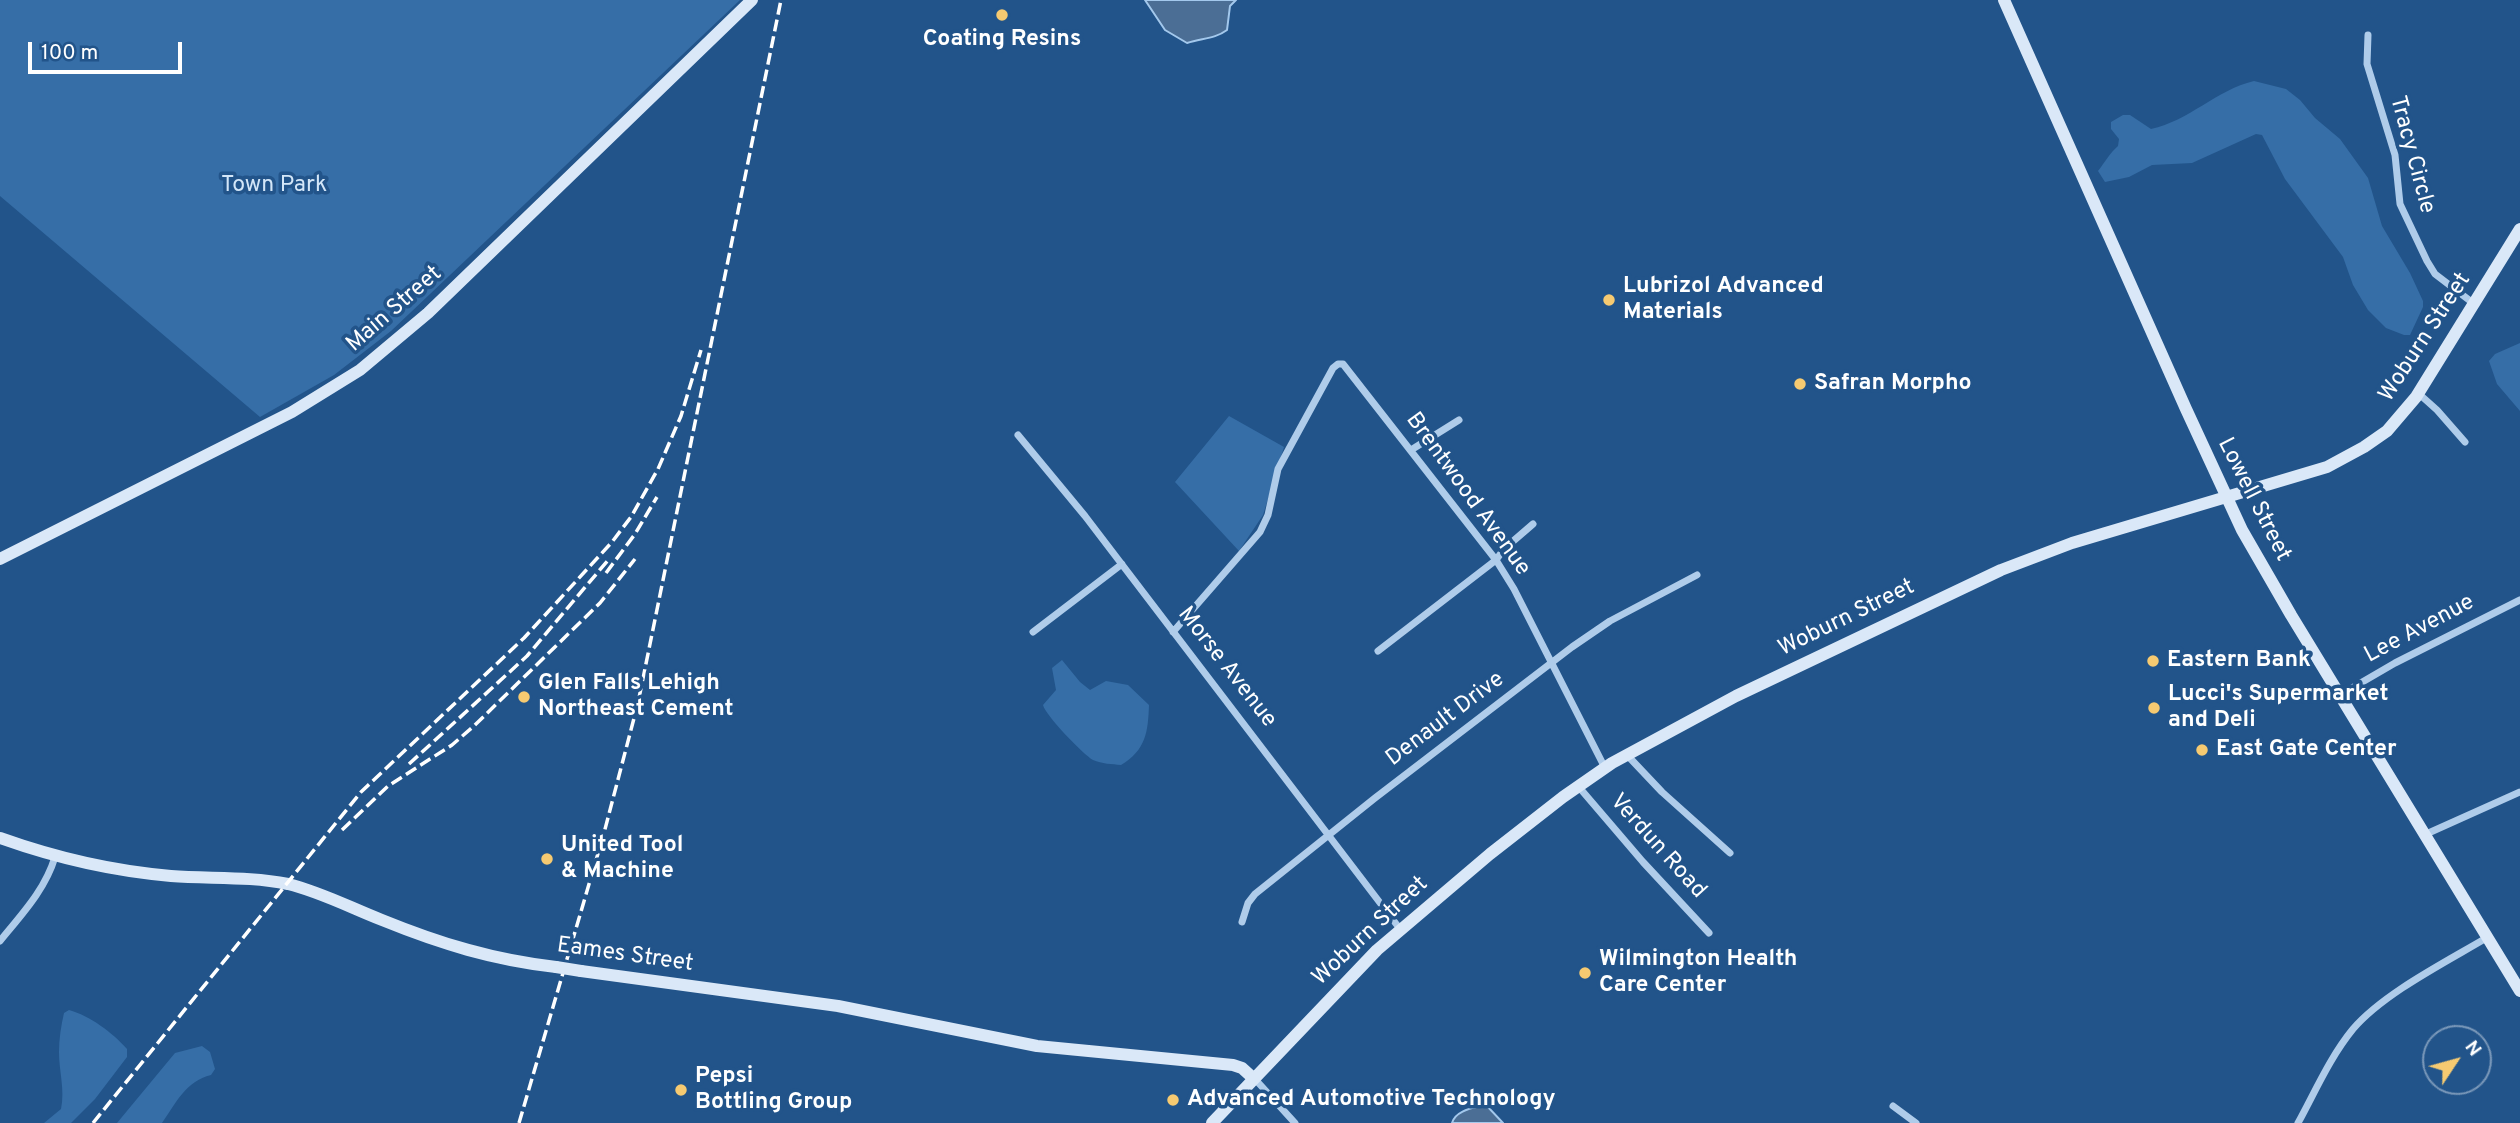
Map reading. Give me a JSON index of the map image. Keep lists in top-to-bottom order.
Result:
{
  "streets": {
    "main road": [
      "Main Street",
      "Woburn Street",
      "Lowell Street",
      "Eames Street"
    ],
    "street": [
      "Tracy Circle",
      "Brentwood Avenue",
      "Lee Avenue",
      "Morse Avenue",
      "Denault Drive",
      "Verdun Road"
    ]
  },
  "crossings": [
    ["Tracy Circle", "Woburn Street"],
    ["Woburn Street", "Brentwood Avenue"],
    ["Woburn Street", "Lowell Street"],
    ["Woburn Street", "Morse Avenue"],
    ["Woburn Street", "Verdun Road"],
    ["Woburn Street", "Eames Street"],
    ["Brentwood Avenue", "Morse Avenue"],
    ["Brentwood Avenue", "Denault Drive"],
    ["Lowell Street", "Lee Avenue"],
    ["Morse Avenue", "Denault Drive"]
  ],
  "parks": ["Town Park"],
  "places": [
    "Coating Resins",
    "Lubrizol Advanced Materials",
    "Safran Morpho",
    "Eastern Bank",
    "Glen Falls Lehigh Northeast Cement",
    "Lucci's Supermarket and Deli",
    "East Gate Center",
    "United Tool & Machine",
    "Wilmington Health Care Center",
    "Pepsi Bottling Group",
    "Advanced Automotive Technology"
  ],
  "scale_bar": "100 m",
  "north": "top right"
}
